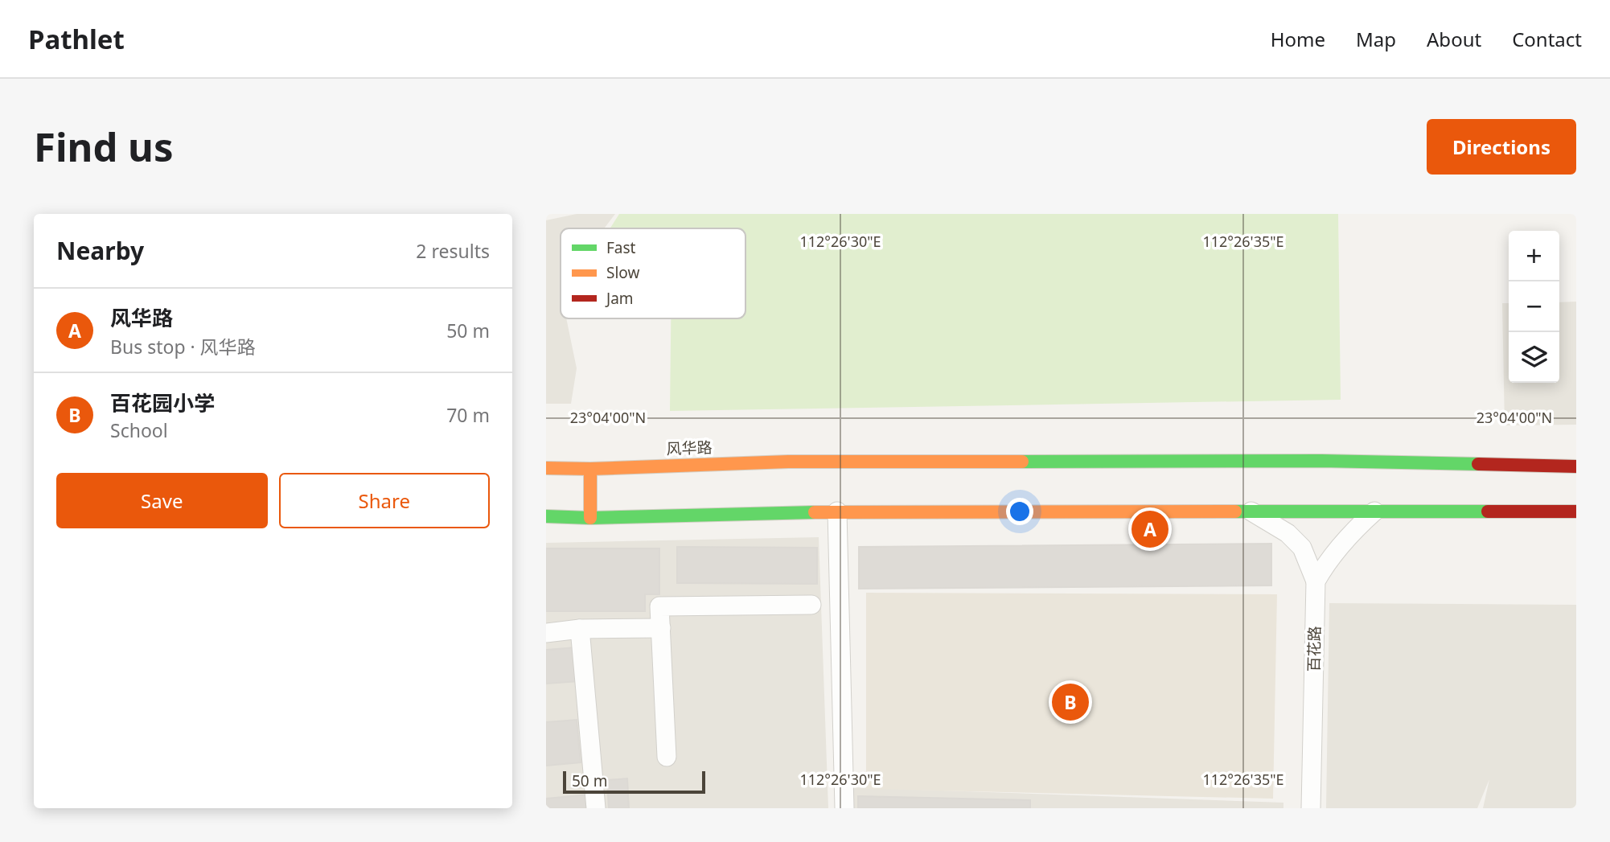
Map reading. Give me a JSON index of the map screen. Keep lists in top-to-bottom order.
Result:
{
  "streets": {
    "main road": ["风华路"],
    "street": ["百花路"]
  },
  "legend": ["Fast", "Slow", "Jam"],
  "scale_bar": "50 m",
  "page": {
    "header": "Pathlet",
    "nav": [
      "Home",
      "Map",
      "About",
      "Contact"
    ],
    "buttons": [
      "Directions",
      ["Save", "Share"]
    ],
    "title": "Find us",
    "heading": ["Nearby", "2 results"],
    "map_buttons": ["+", "−"],
    "list": [
      {
        "mark": "A",
        "name": "风华路",
        "note": "Bus stop · 风华路",
        "value": "50 m"
      },
      {
        "mark": "B",
        "name": "百花园小学",
        "note": "School",
        "value": "70 m"
      }
    ],
    "pins": ["A", "B"],
    "scale": "50 m"
  },
  "coordinates": ["112°26'30\"E", "112°26'35\"E", "23°04'00\"N"]
}
